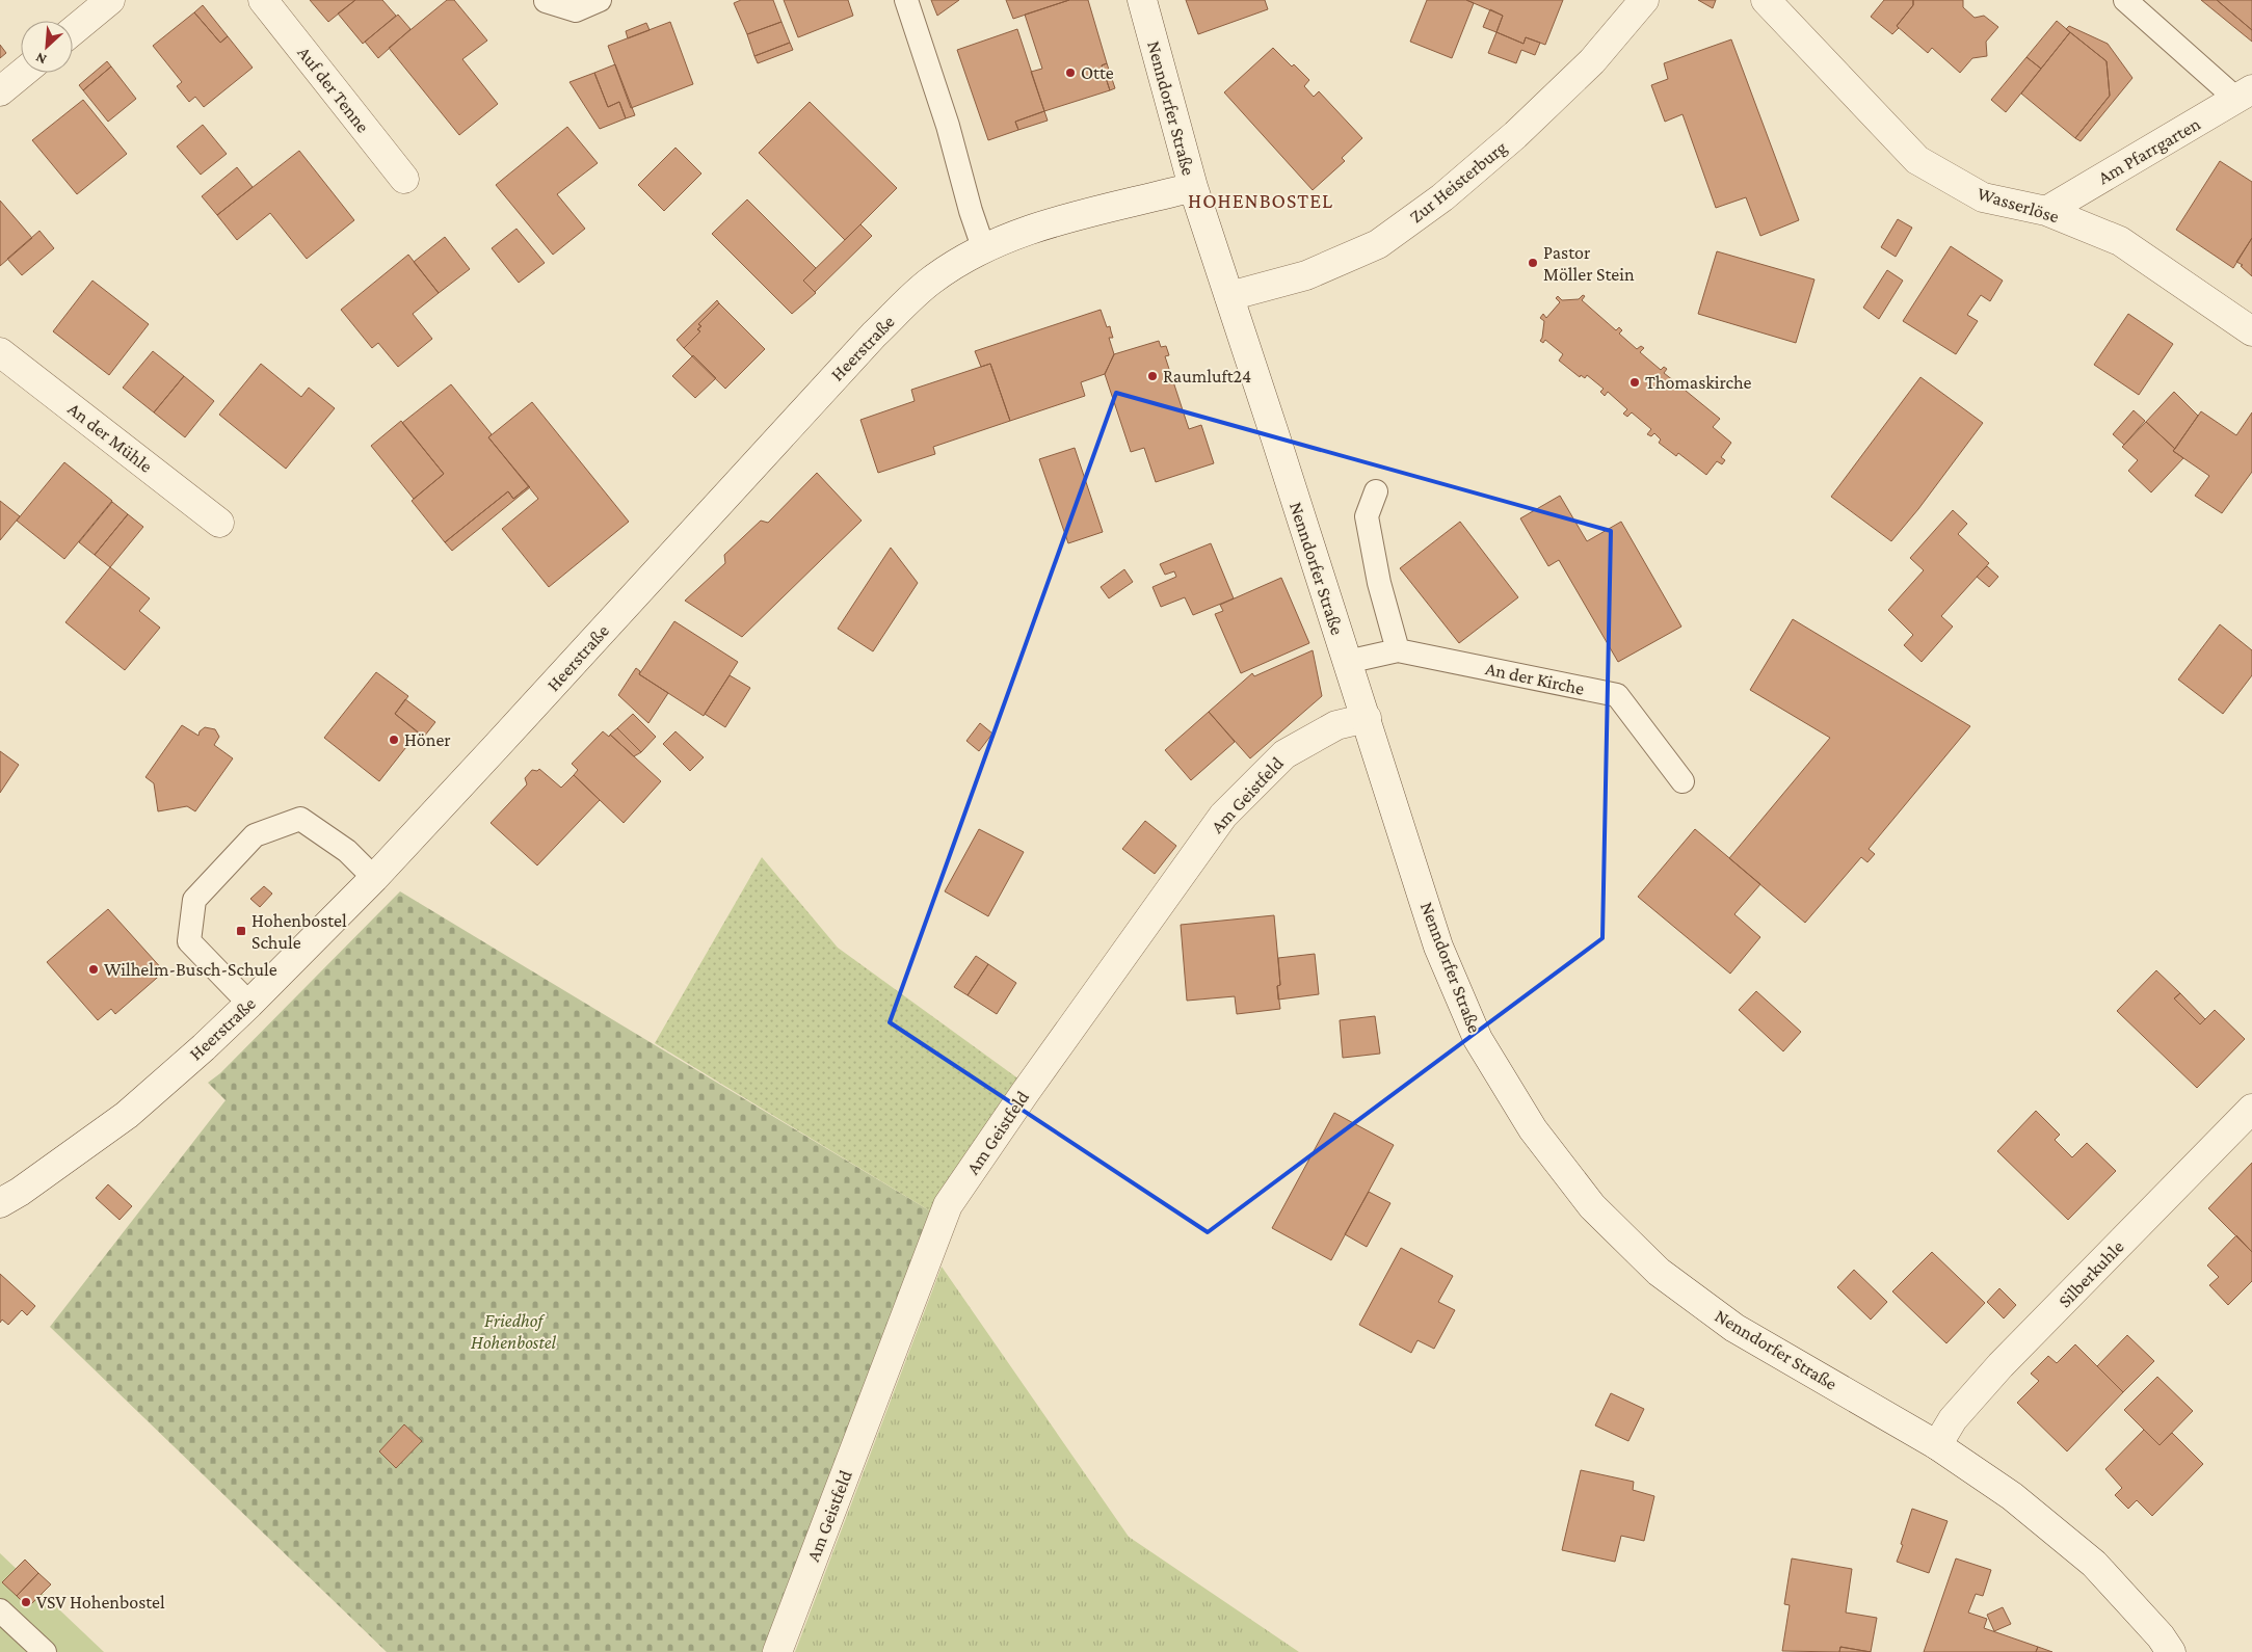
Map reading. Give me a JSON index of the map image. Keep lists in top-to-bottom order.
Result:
{
  "streets": {
    "street": [
      "Auf der Tenne",
      "Nenndorfer Straße",
      "Am Pfarrgarten",
      "Zur Heisterburg",
      "Wasserlöse",
      "Heerstraße",
      "An der Mühle",
      "Am Geistfeld",
      "Silberkuhle"
    ],
    "lane": ["An der Kirche"]
  },
  "crossings": [
    ["Nenndorfer Straße", "Zur Heisterburg"],
    ["Nenndorfer Straße", "Heerstraße"],
    ["Nenndorfer Straße", "An der Kirche"],
    ["Nenndorfer Straße", "Am Geistfeld"],
    ["Nenndorfer Straße", "Silberkuhle"],
    ["Am Pfarrgarten", "Wasserlöse"]
  ],
  "districts": ["HOHENBOSTEL"],
  "parks": ["Friedhof Hohenbostel"],
  "places": {
    "other": [
      "Otte",
      "Pastor Möller Stein",
      "Raumluft24",
      "Thomaskirche",
      "Höner",
      "Wilhelm-Busch-Schule",
      "VSV Hohenbostel"
    ],
    "transit": ["Hohenbostel Schule"]
  },
  "north": "bottom left"
}
